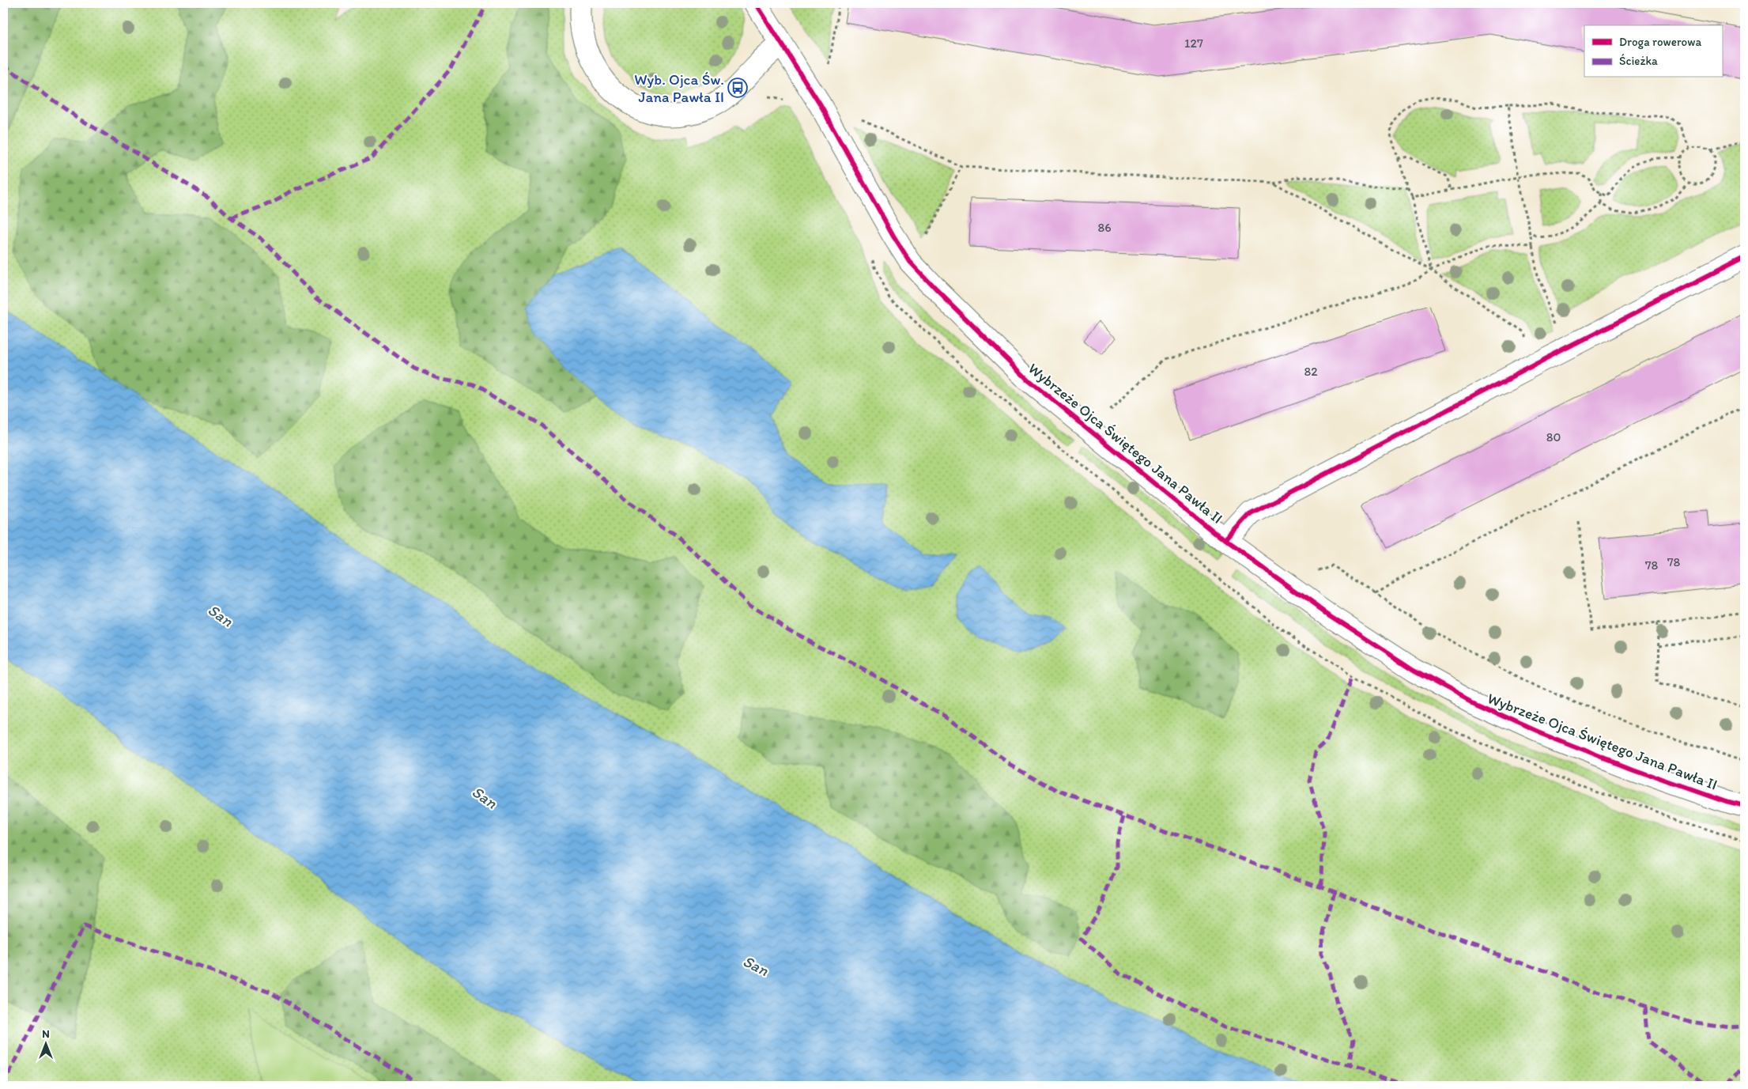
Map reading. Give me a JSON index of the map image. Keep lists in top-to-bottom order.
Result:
{
  "streets": {
    "street": ["Wybrzeże Ojca Świętego Jana Pawła II"]
  },
  "water": ["San"],
  "places": {
    "bus stop": ["Wyb. Ojca Św. Jana Pawła II"]
  },
  "house_numbers": [
    "127",
    "86",
    "82",
    "80",
    "78",
    "78"
  ],
  "legend": ["Droga rowerowa", "Ścieżka"],
  "north": "top"
}
